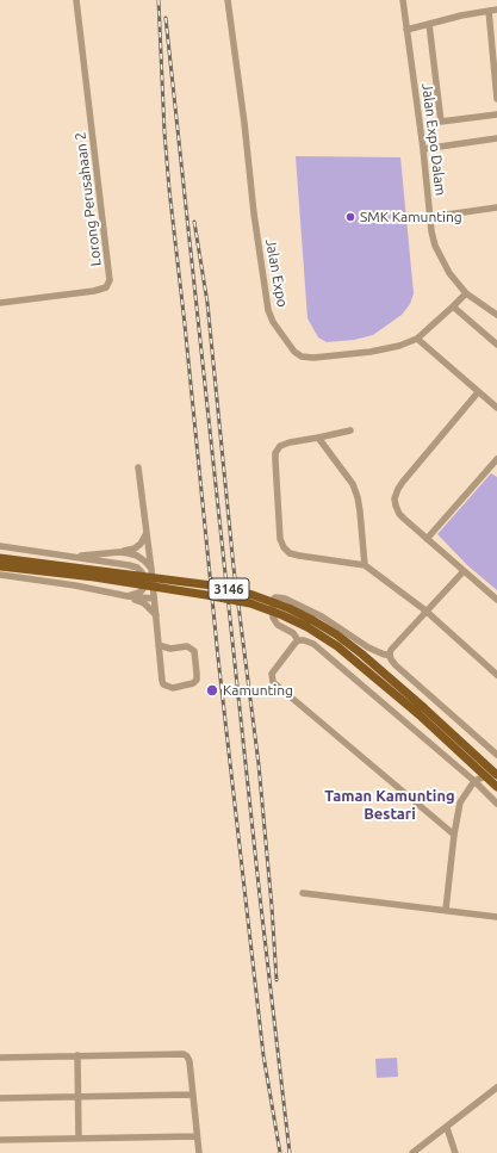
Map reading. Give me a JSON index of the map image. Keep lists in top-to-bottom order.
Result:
{
  "streets": {
    "main road": ["3146"],
    "street": ["Jalan Expo Dalam", "Lorong Perusahaan 2", "Jalan Expo"]
  },
  "crossings": [
    ["Jalan Expo Dalam", "Jalan Expo"]
  ],
  "districts": ["Taman Kamunting Bestari"],
  "places": ["SMK Kamunting", "Kamunting"]
}
